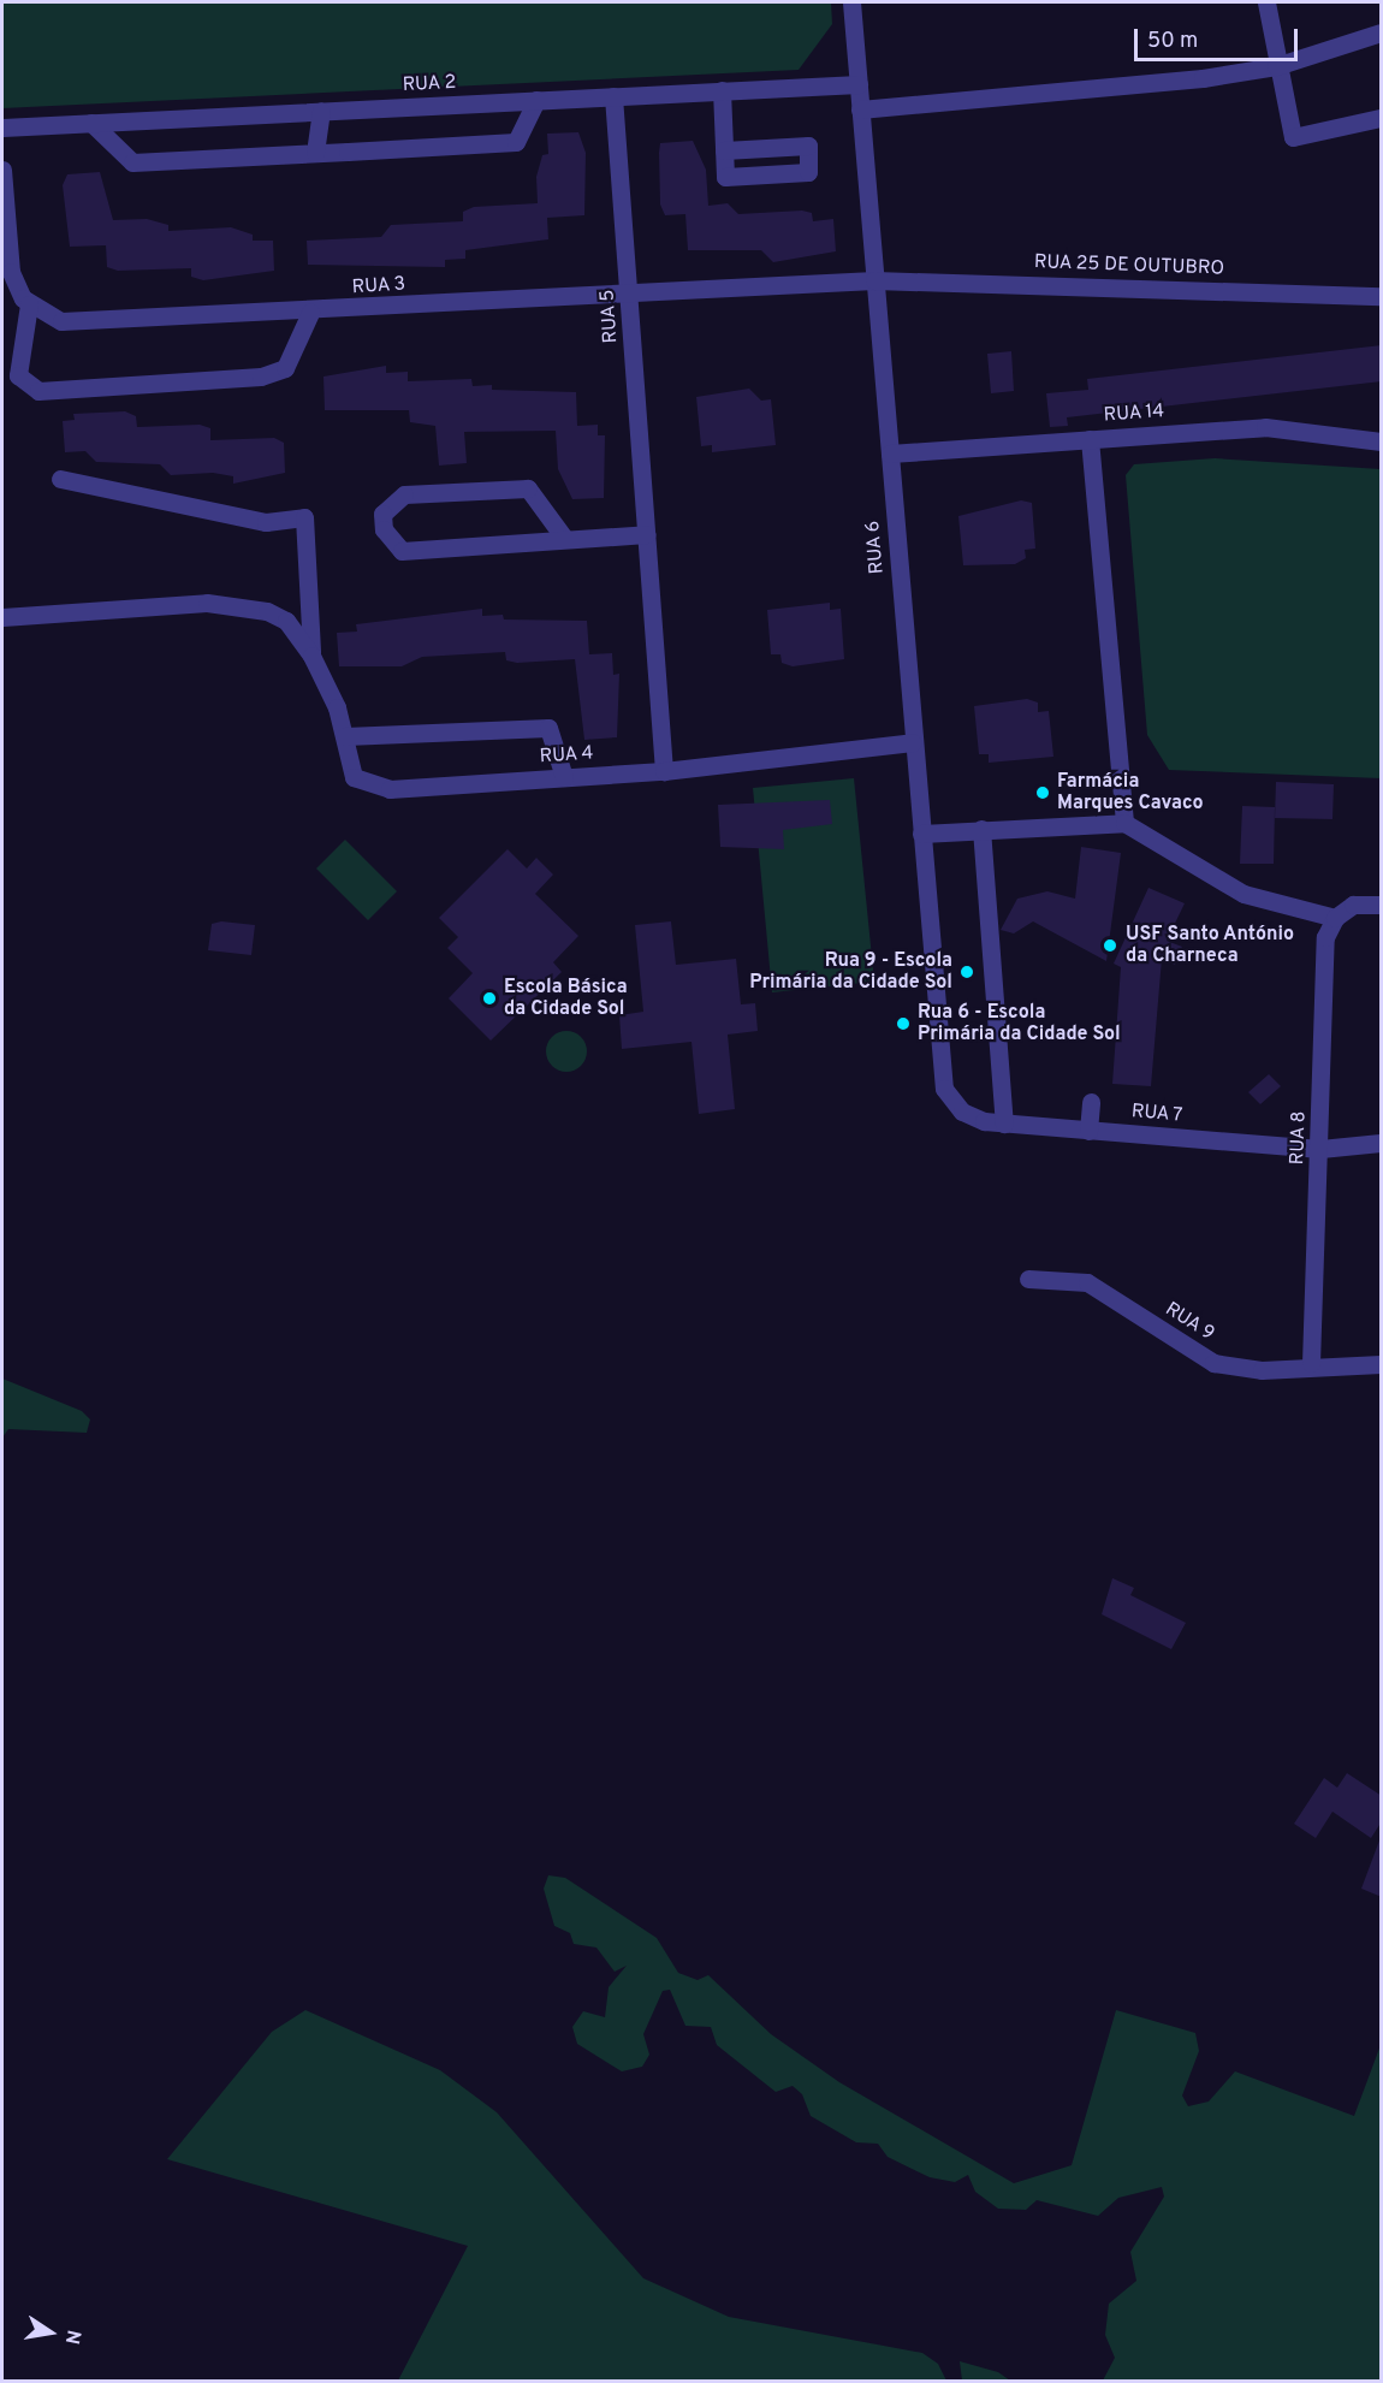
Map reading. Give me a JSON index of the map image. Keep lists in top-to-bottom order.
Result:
{
  "streets": {
    "street": [
      "RUA 2",
      "RUA 25 DE OUTUBRO",
      "RUA 3",
      "RUA 5",
      "RUA 14",
      "RUA 6",
      "RUA 4",
      "RUA 7",
      "RUA 8",
      "RUA 9"
    ]
  },
  "crossings": [
    ["RUA 2", "RUA 5"],
    ["RUA 2", "RUA 6"],
    ["RUA 25 DE OUTUBRO", "RUA 3"],
    ["RUA 25 DE OUTUBRO", "RUA 6"],
    ["RUA 3", "RUA 5"],
    ["RUA 3", "RUA 6"],
    ["RUA 5", "RUA 4"],
    ["RUA 14", "RUA 6"],
    ["RUA 6", "RUA 4"],
    ["RUA 6", "RUA 7"],
    ["RUA 7", "RUA 8"],
    ["RUA 8", "RUA 9"]
  ],
  "places": [
    "Farmácia Marques Cavaco",
    "USF Santo António da Charneca",
    "Rua 9 - Escola Primária da Cidade Sol",
    "Escola Básica da Cidade Sol",
    "Rua 6 - Escola Primária da Cidade Sol"
  ],
  "scale_bar": "50 m",
  "north": "right"
}
